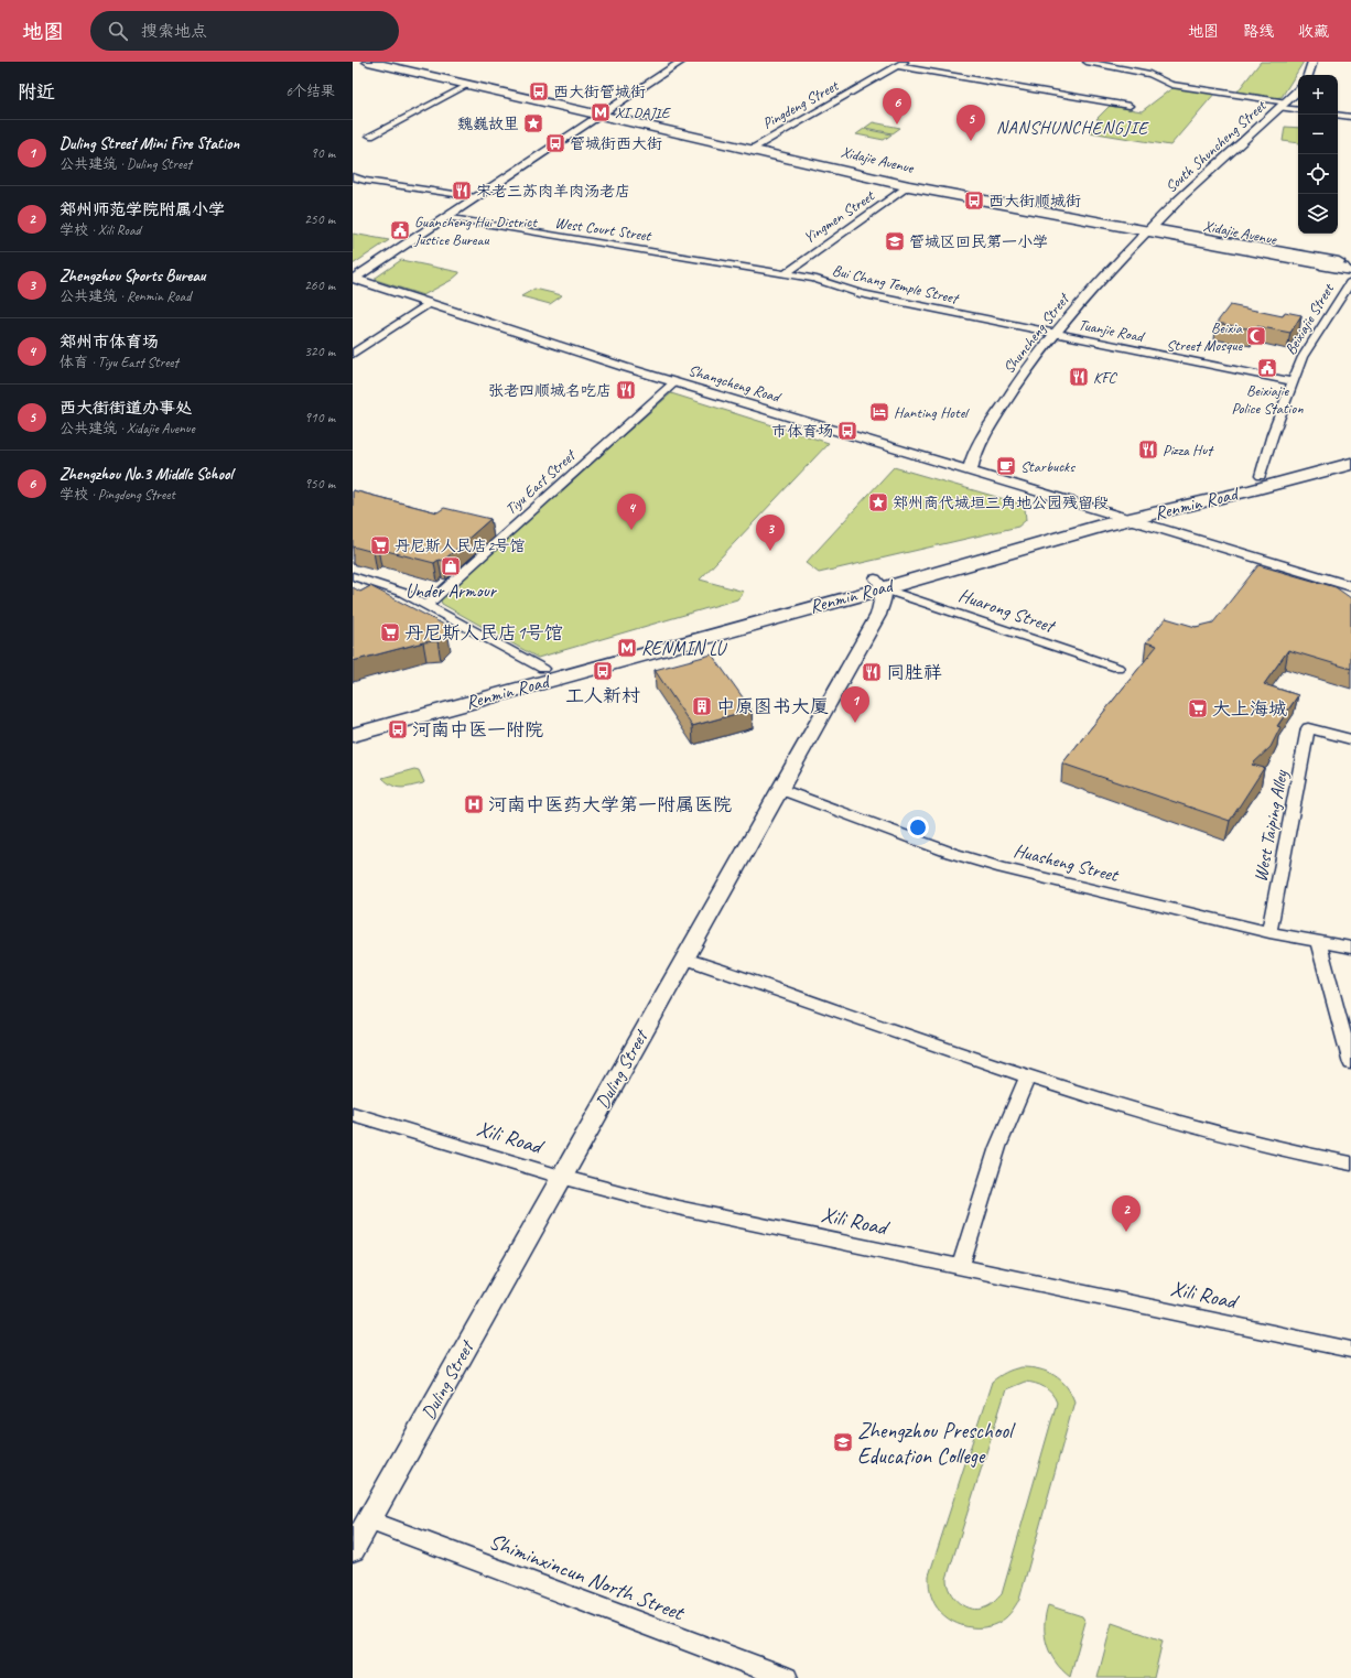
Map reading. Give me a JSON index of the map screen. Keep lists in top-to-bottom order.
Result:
{
  "streets": {
    "main road": ["Xidajie Avenue", "Renmin Road"],
    "street": [
      "Pingdeng Street",
      "South Shuncheng Street",
      "Yingmen Street",
      "West Court Street",
      "Bui Chang Temple Street",
      "Beixiajie Street",
      "Tuanjie Road",
      "Shuncheng Street",
      "Shangcheng Road",
      "Tiyu East Street",
      "Huarong Street",
      "West Taiping Alley",
      "Huasheng Street",
      "Duling Street",
      "Xili Road",
      "Shiminxincun North Street"
    ]
  },
  "crossings": [
    ["Pingdeng Street", "Xidajie Avenue"],
    ["South Shuncheng Street", "Xidajie Avenue"],
    ["South Shuncheng Street", "Shuncheng Street"],
    ["Xidajie Avenue", "Yingmen Street"],
    ["Xidajie Avenue", "Shuncheng Street"],
    ["Yingmen Street", "Bui Chang Temple Street"],
    ["West Court Street", "Bui Chang Temple Street"],
    ["Bui Chang Temple Street", "Tuanjie Road"],
    ["Bui Chang Temple Street", "Shuncheng Street"],
    ["Beixiajie Street", "Tuanjie Road"],
    ["Beixiajie Street", "Renmin Road"],
    ["Tuanjie Road", "Shuncheng Street"],
    ["Shuncheng Street", "Shangcheng Road"],
    ["Shangcheng Road", "Tiyu East Street"],
    ["Shangcheng Road", "Renmin Road"],
    ["Renmin Road", "Huarong Street"],
    ["Renmin Road", "Duling Street"],
    ["Huarong Street", "Duling Street"],
    ["West Taiping Alley", "Huasheng Street"],
    ["Huasheng Street", "Duling Street"],
    ["Duling Street", "Xili Road"],
    ["Duling Street", "Shiminxincun North Street"]
  ],
  "districts": ["NANSHUNCHENGJIE"],
  "places": {
    "bus stop": [
      "西大街管城街",
      "管城街西大街",
      "西大街顺城街",
      "市体育场",
      "工人新村",
      "河南中医一附院"
    ],
    "metro station": ["XI DAJIE", "RENMIN LU"],
    "place": ["魏巍故里", "郑州商代城垣三角地公园残留段"],
    "restaurant": [
      "宋老三苏肉羊肉汤老店",
      "KFC",
      "张老四顺城名吃店",
      "Pizza Hut",
      "同胜祥"
    ],
    "public building": ["Guancheng Hui District Justice Bureau", "Beixiajie Police Station"],
    "school or university": ["管城区回民第一小学", "Zhengzhou Preschool Education College"],
    "mosque": ["Beixia Street Mosque"],
    "hotel": ["Hanting Hotel"],
    "cafe": ["Starbucks"],
    "supermarket": ["丹尼斯人民店2号馆", "丹尼斯人民店1号馆", "大上海城"],
    "shop": ["Under Armour"],
    "building": ["中原图书大厦"],
    "hospital": ["河南中医药大学第一附属医院"]
  },
  "page": {
    "header": "地图",
    "search": "搜索地点",
    "nav": ["地图", "路线", "收藏"],
    "heading": ["附近", "6个结果"],
    "map_buttons": ["+", "−"],
    "pins": [
      "6",
      "5",
      "4",
      "3",
      "1",
      "2"
    ],
    "list": [
      {
        "mark": "1",
        "name": "Duling Street Mini Fire Station",
        "note": "公共建筑 · Duling Street",
        "value": "90 m"
      },
      {
        "mark": "2",
        "name": "郑州师范学院附属小学",
        "note": "学校 · Xili Road",
        "value": "250 m"
      },
      {
        "mark": "3",
        "name": "Zhengzhou Sports Bureau",
        "note": "公共建筑 · Renmin Road",
        "value": "260 m"
      },
      {
        "mark": "4",
        "name": "郑州市体育场",
        "note": "体育 · Tiyu East Street",
        "value": "320 m"
      },
      {
        "mark": "5",
        "name": "西大街街道办事处",
        "note": "公共建筑 · Xidajie Avenue",
        "value": "910 m"
      },
      {
        "mark": "6",
        "name": "Zhengzhou No.3 Middle School",
        "note": "学校 · Pingdeng Street",
        "value": "950 m"
      }
    ]
  }
}
